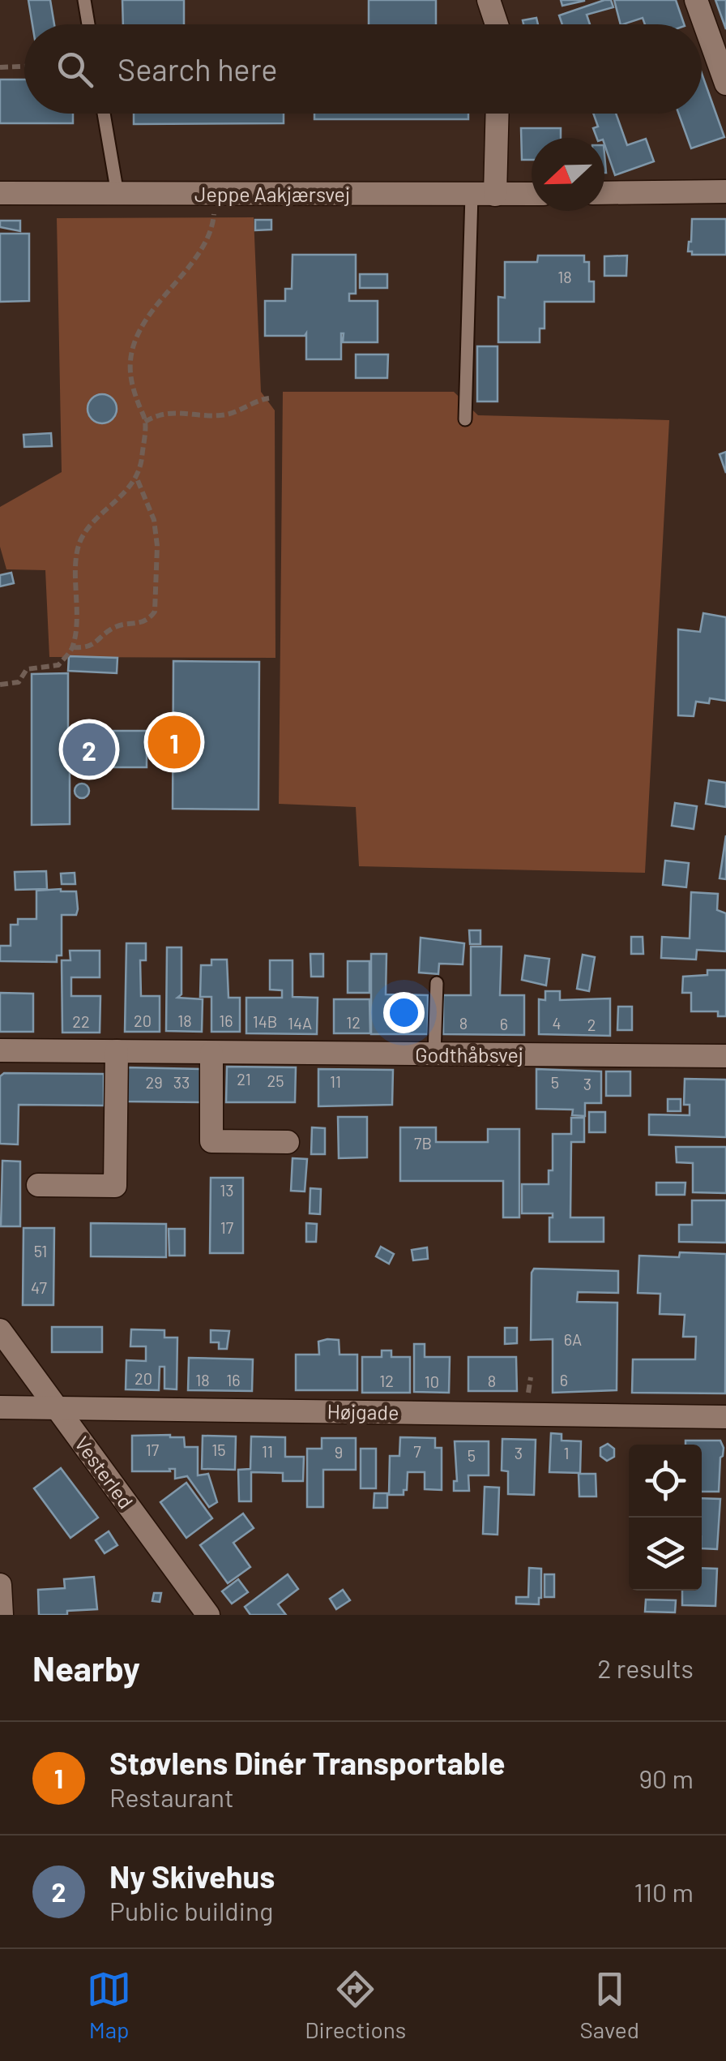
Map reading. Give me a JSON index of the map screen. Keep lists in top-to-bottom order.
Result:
{
  "streets": {
    "street": [
      "Jeppe Aakjærsvej",
      "Godthåbsvej",
      "Højgade",
      "Vesterled"
    ]
  },
  "crossings": [
    ["Højgade", "Vesterled"]
  ],
  "house_numbers": [
    "18",
    "20",
    "18",
    "16",
    "22",
    "14B",
    "12",
    "14A",
    "8",
    "4",
    "6",
    "2",
    "21",
    "25",
    "11",
    "29",
    "33",
    "5",
    "3",
    "7B",
    "13",
    "17",
    "51",
    "47",
    "6A",
    "20",
    "18",
    "16",
    "6",
    "12",
    "8",
    "10",
    "17",
    "15",
    "11",
    "7",
    "9",
    "3",
    "1",
    "5"
  ],
  "north": "left",
  "page": {
    "search": "Search here",
    "pins": ["1", "2"],
    "heading": ["Nearby", "2 results"],
    "list": [
      {
        "mark": "1",
        "name": "Støvlens Dinér Transportable",
        "note": "Restaurant",
        "value": "90 m"
      },
      {
        "mark": "2",
        "name": "Ny Skivehus",
        "note": "Public building",
        "value": "110 m"
      }
    ],
    "nav": ["Map", "Directions", "Saved"]
  }
}
